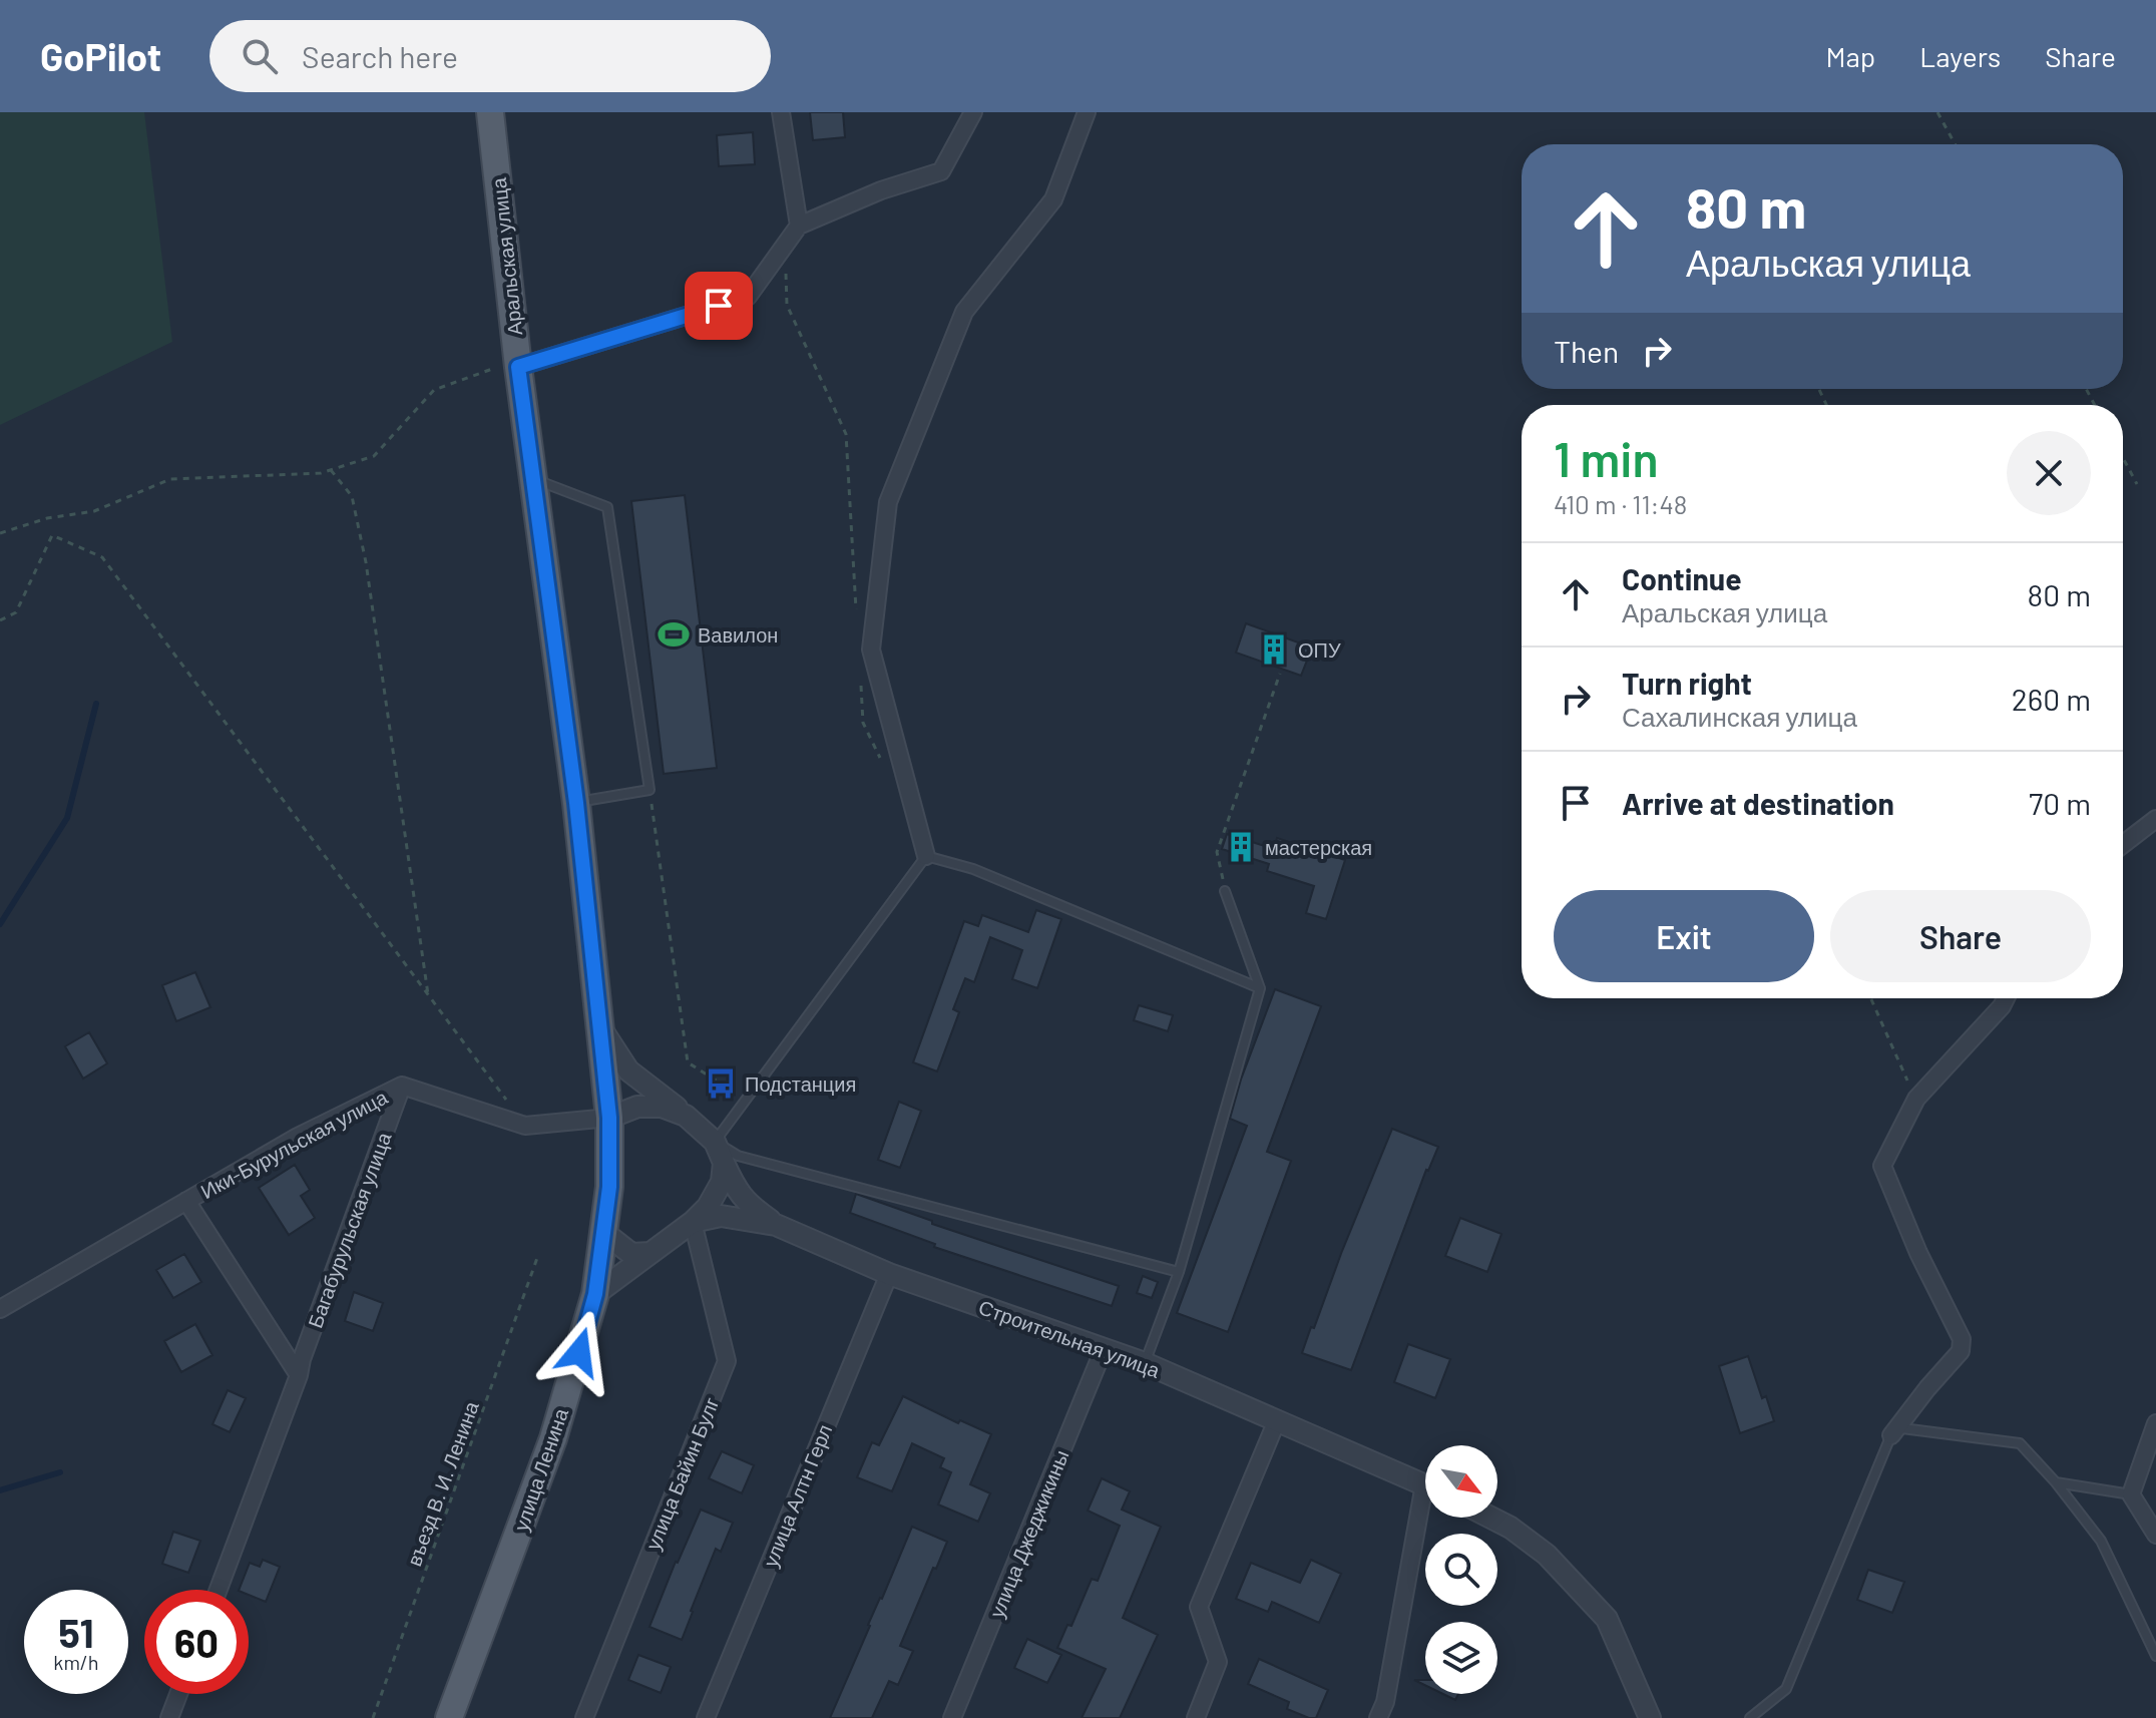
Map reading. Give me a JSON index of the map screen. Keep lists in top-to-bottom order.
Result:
{
  "streets": {
    "main road": ["Аральская улица", "улица Ленина"],
    "street": [
      "Ики-Бурульская улица",
      "Багабурульская улица",
      "Строительная улица",
      "улица Байин Булг",
      "улица Алтн Герл",
      "улица Джеджикины"
    ],
    "path": ["въезд В. И. Ленина"]
  },
  "crossings": [
    ["Аральская улица", "Ики-Бурульская улица"],
    ["Аральская улица", "Строительная улица"],
    ["Аральская улица", "улица Ленина"],
    ["Аральская улица", "улица Байин Булг"],
    ["Ики-Бурульская улица", "Багабурульская улица"],
    ["Ики-Бурульская улица", "Строительная улица"],
    ["Ики-Бурульская улица", "улица Ленина"],
    ["Ики-Бурульская улица", "улица Байин Булг"],
    ["Строительная улица", "улица Ленина"],
    ["Строительная улица", "улица Байин Булг"],
    ["Строительная улица", "улица Алтн Герл"],
    ["Строительная улица", "улица Джеджикины"],
    ["улица Ленина", "улица Байин Булг"]
  ],
  "places": {
    "sports": ["Вавилон"],
    "building": ["ОПУ", "мастерская"],
    "bus stop": ["Подстанция"]
  },
  "north": "bottom right",
  "page": {
    "header": "GoPilot",
    "search": "Search here",
    "nav": ["Map", "Layers", "Share"],
    "turn": ["80 m", "Аральская улица"],
    "then": "Then",
    "heading": ["1 min", "410 m · 11:48"],
    "list": [
      {
        "name": "Continue",
        "note": "Аральская улица",
        "value": "80 m"
      },
      {
        "name": "Turn right",
        "note": "Сахалинская улица",
        "value": "260 m"
      },
      {
        "name": "Arrive at destination",
        "value": "70 m"
      }
    ],
    "buttons": ["Exit", "Share"],
    "speed": "51 km/h",
    "limit": "60"
  }
}
